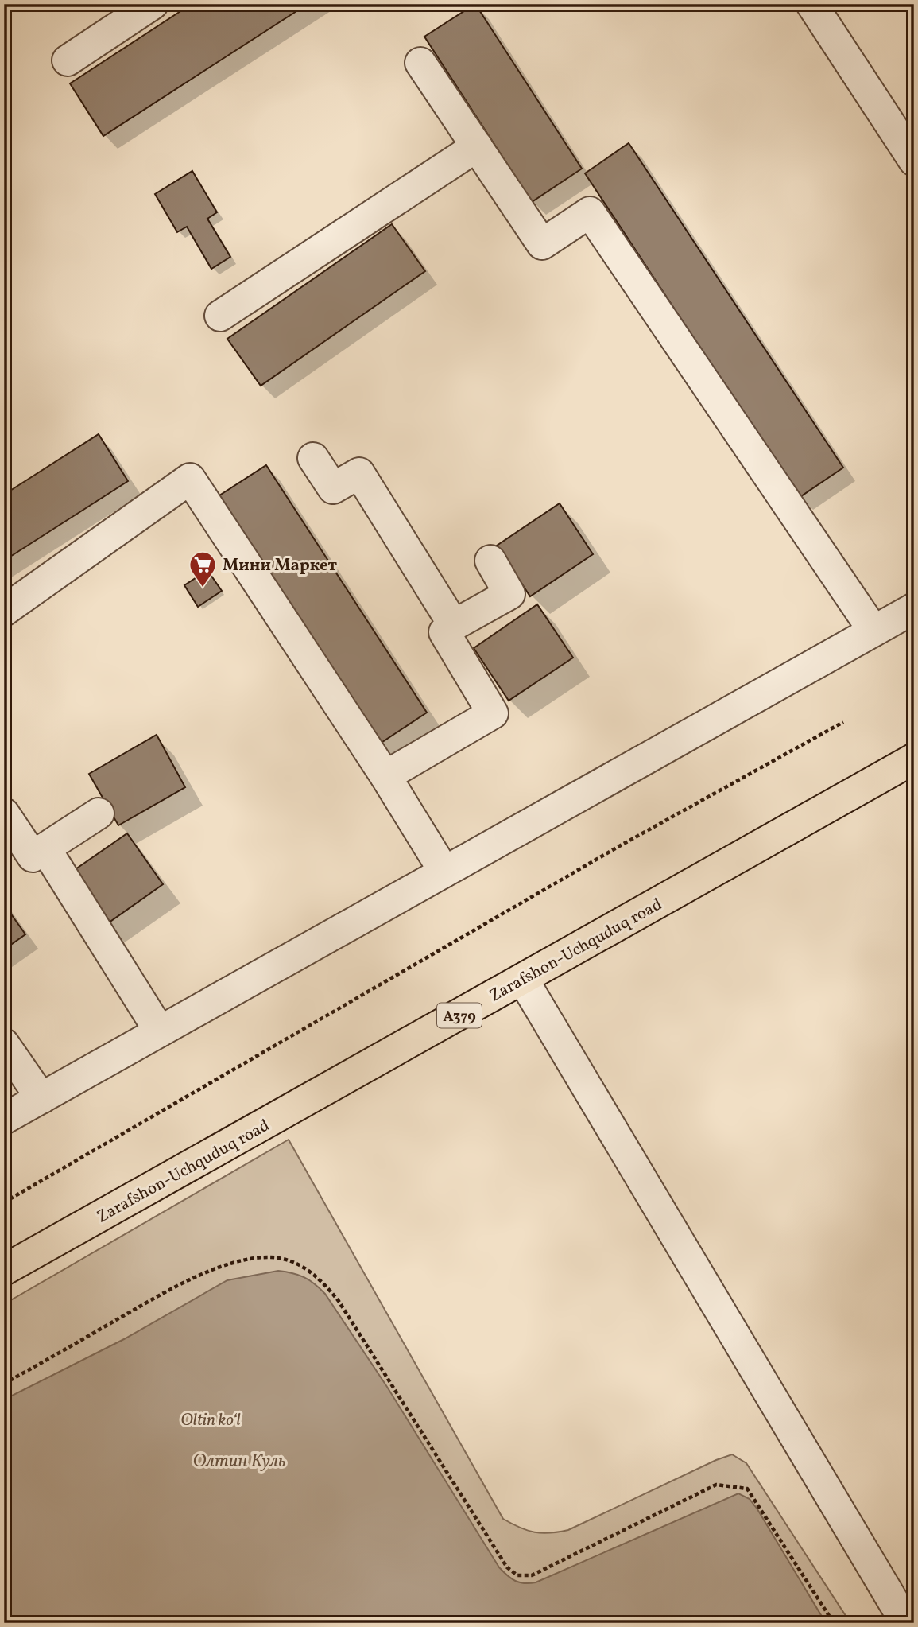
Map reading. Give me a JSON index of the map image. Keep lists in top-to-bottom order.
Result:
{
  "streets": {
    "highway": ["Zarafshon-Uchquduq road", "A379"]
  },
  "water": ["Олтин Куль"],
  "parks": ["Oltin ko‘l"],
  "places": {
    "supermarket": ["Мини Маркет"]
  }
}
